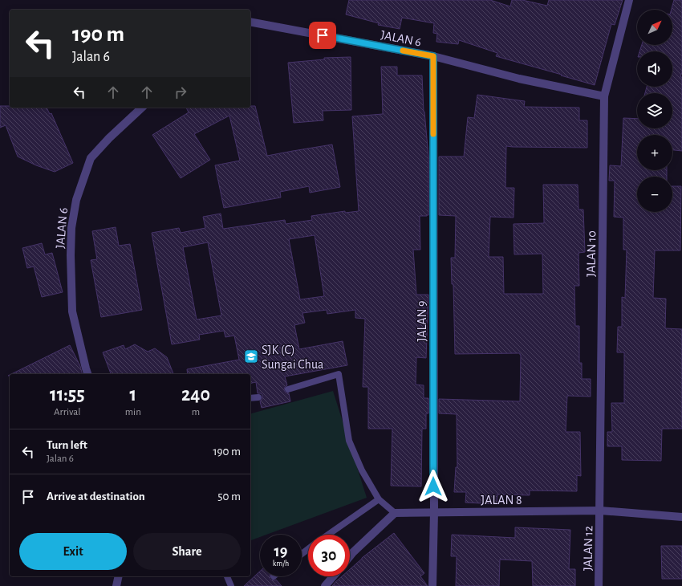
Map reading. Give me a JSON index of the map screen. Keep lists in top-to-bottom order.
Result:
{
  "streets": {
    "street": [
      "JALAN 6",
      "JALAN 10",
      "JALAN 9",
      "JALAN 8",
      "JALAN 12"
    ]
  },
  "crossings": [
    ["JALAN 6", "JALAN 10"],
    ["JALAN 6", "JALAN 9"],
    ["JALAN 10", "JALAN 8"],
    ["JALAN 10", "JALAN 12"],
    ["JALAN 9", "JALAN 8"],
    ["JALAN 8", "JALAN 12"]
  ],
  "places": {
    "school or university": ["SJK (C) Sungai Chua"]
  },
  "north": "top right",
  "page": {
    "map_buttons": ["+", "−"],
    "turn": ["190 m", "Jalan 6"],
    "eta": [
      "11:55",
      "Arrival",
      "1",
      "min",
      "240",
      "m"
    ],
    "list": [
      {
        "name": "Turn left",
        "note": "Jalan 6",
        "value": "190 m"
      },
      {
        "name": "Arrive at destination",
        "value": "50 m"
      }
    ],
    "buttons": ["Exit", "Share"],
    "speed": "19 km/h",
    "limit": "30"
  }
}
